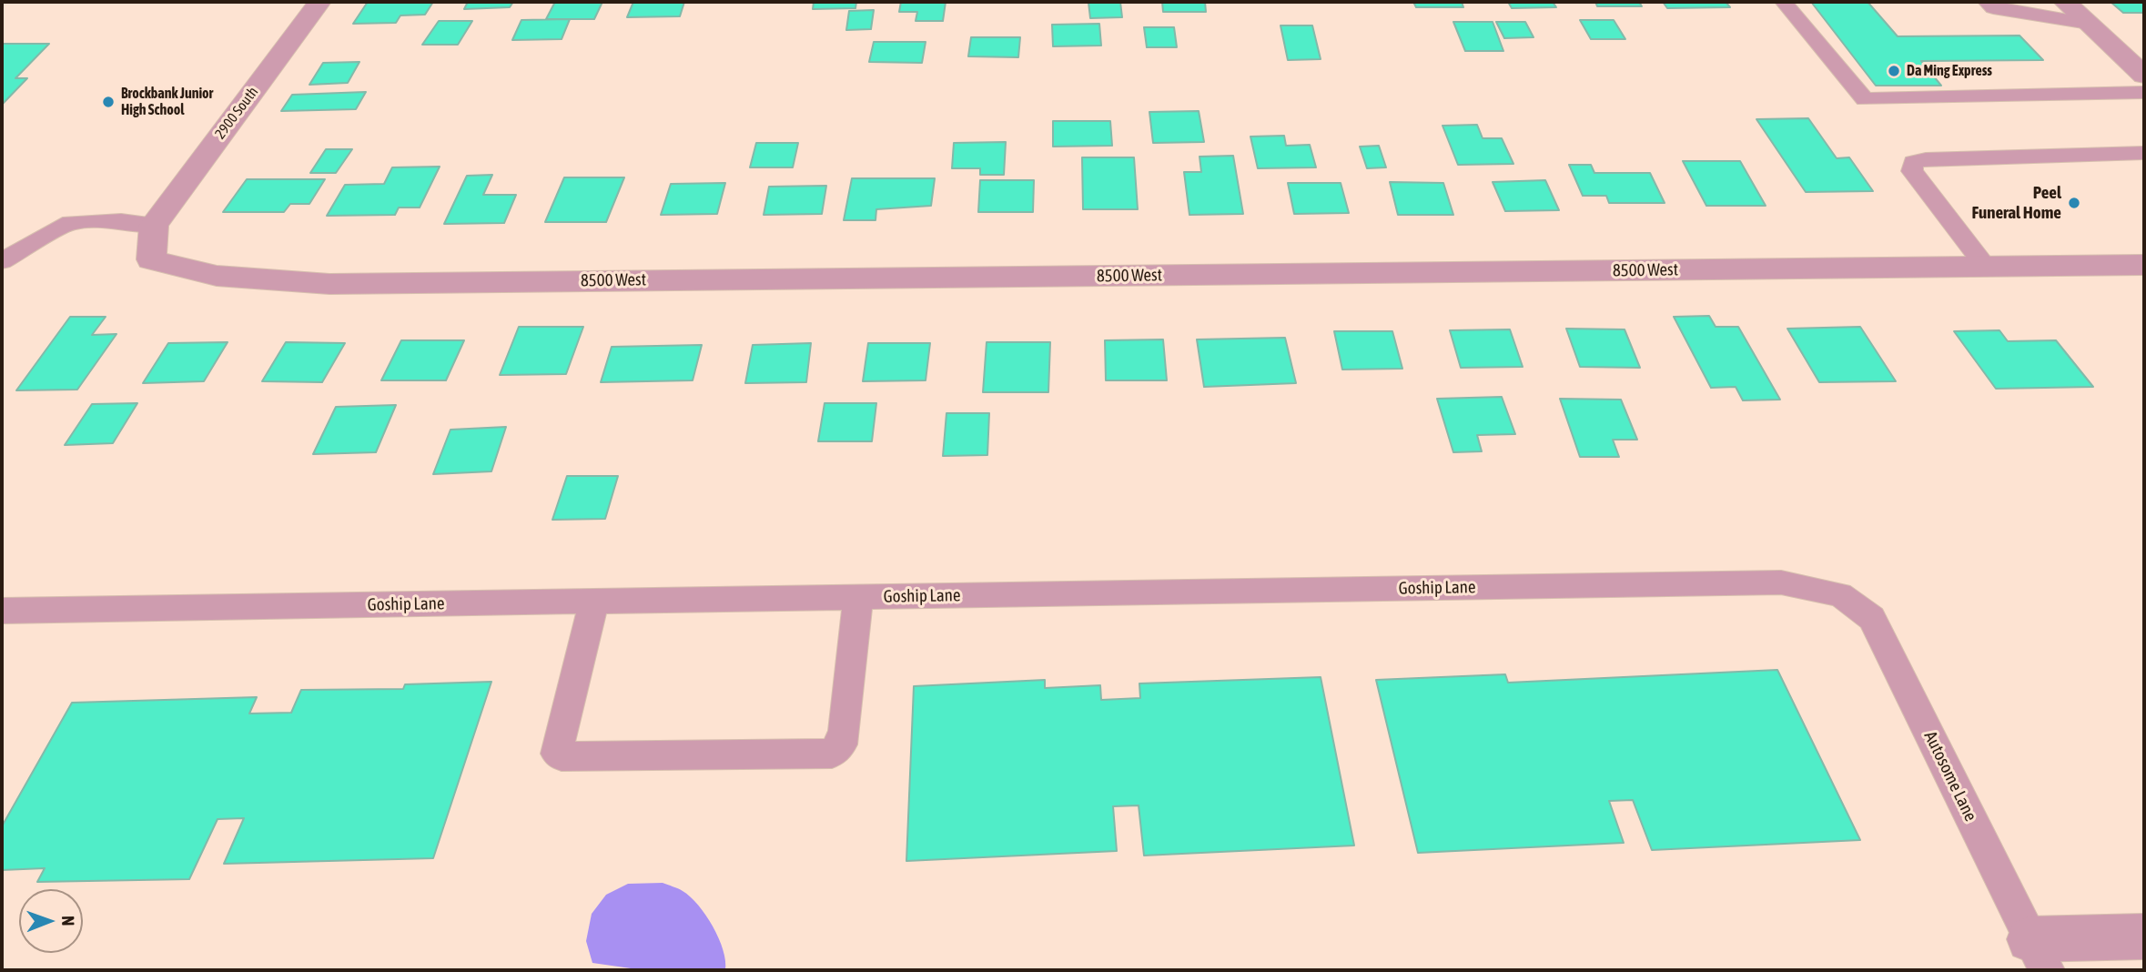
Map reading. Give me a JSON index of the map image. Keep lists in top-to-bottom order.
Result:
{
  "streets": {
    "street": ["2900 South", "8500 West"],
    "lane": ["Goship Lane", "Autosome Lane"]
  },
  "crossings": [
    ["2900 South", "8500 West"],
    ["Goship Lane", "Autosome Lane"]
  ],
  "places": ["Da Ming Express", "Brockbank Junior High School", "Peel Funeral Home"],
  "north": "right"
}
